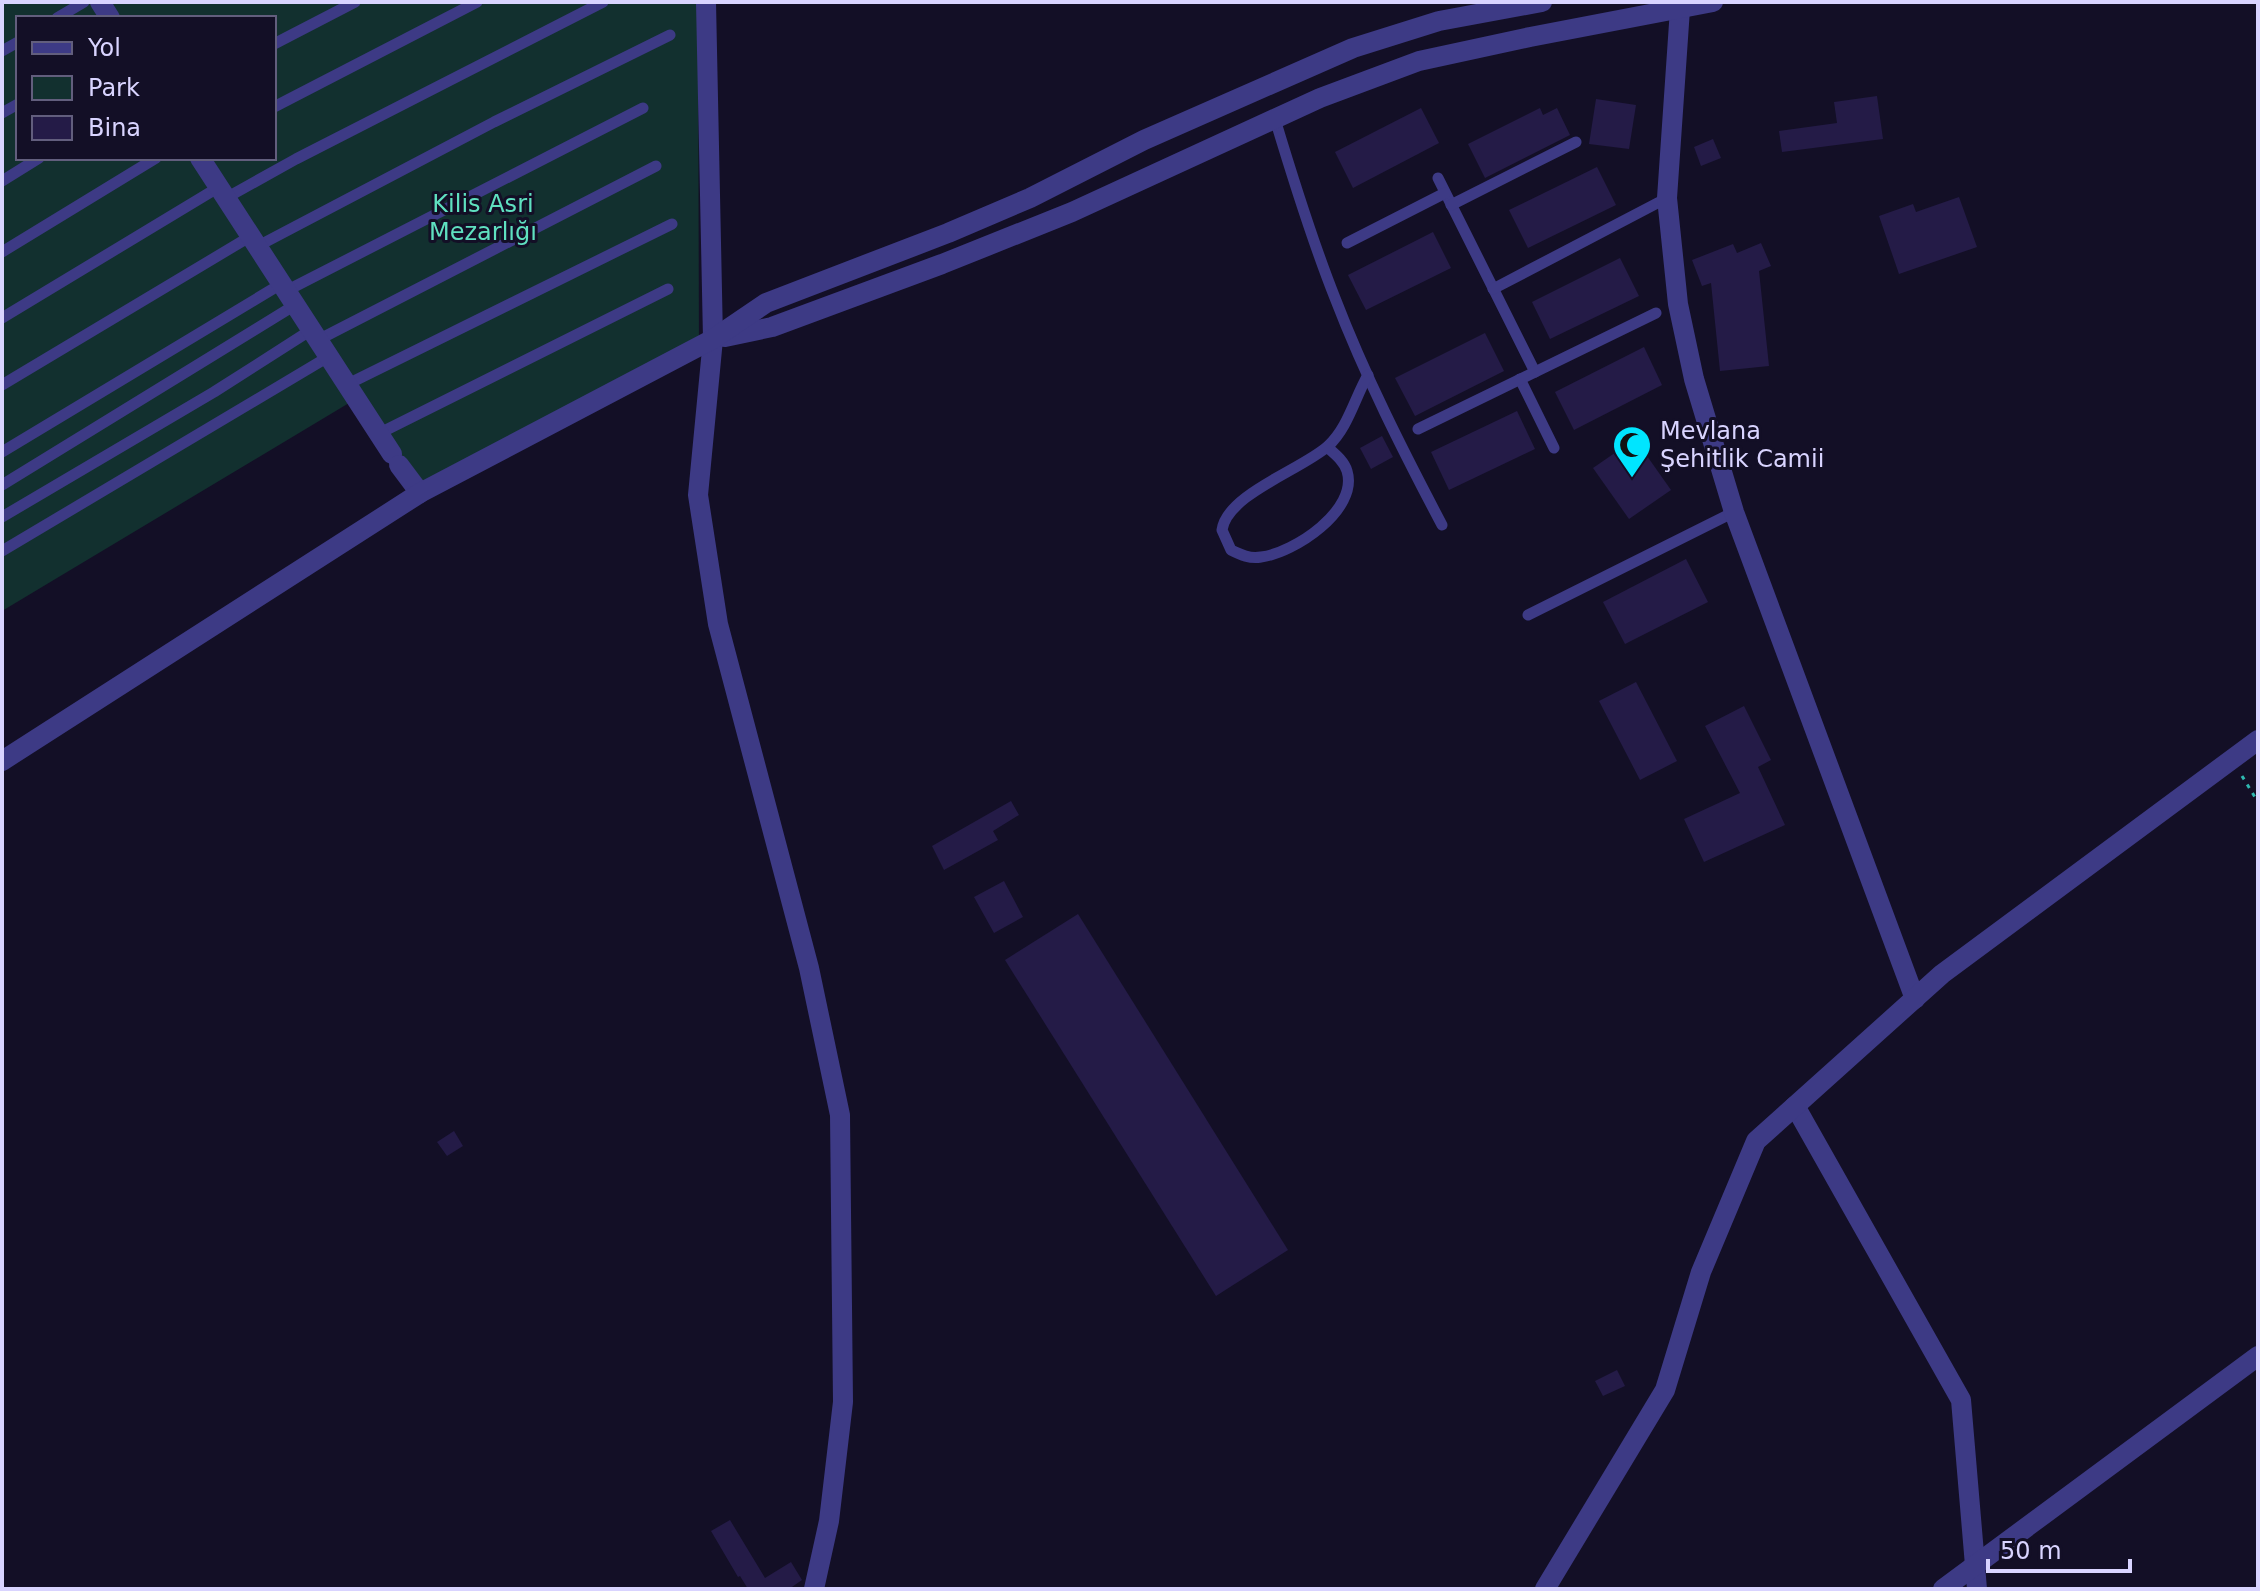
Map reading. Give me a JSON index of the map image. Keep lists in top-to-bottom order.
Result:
{
  "parks": ["Kilis Asri Mezarlığı"],
  "places": {
    "mosque": ["Mevlana Şehitlik Camii"]
  },
  "legend": ["Yol", "Park", "Bina"],
  "scale_bar": "50 m"
}
